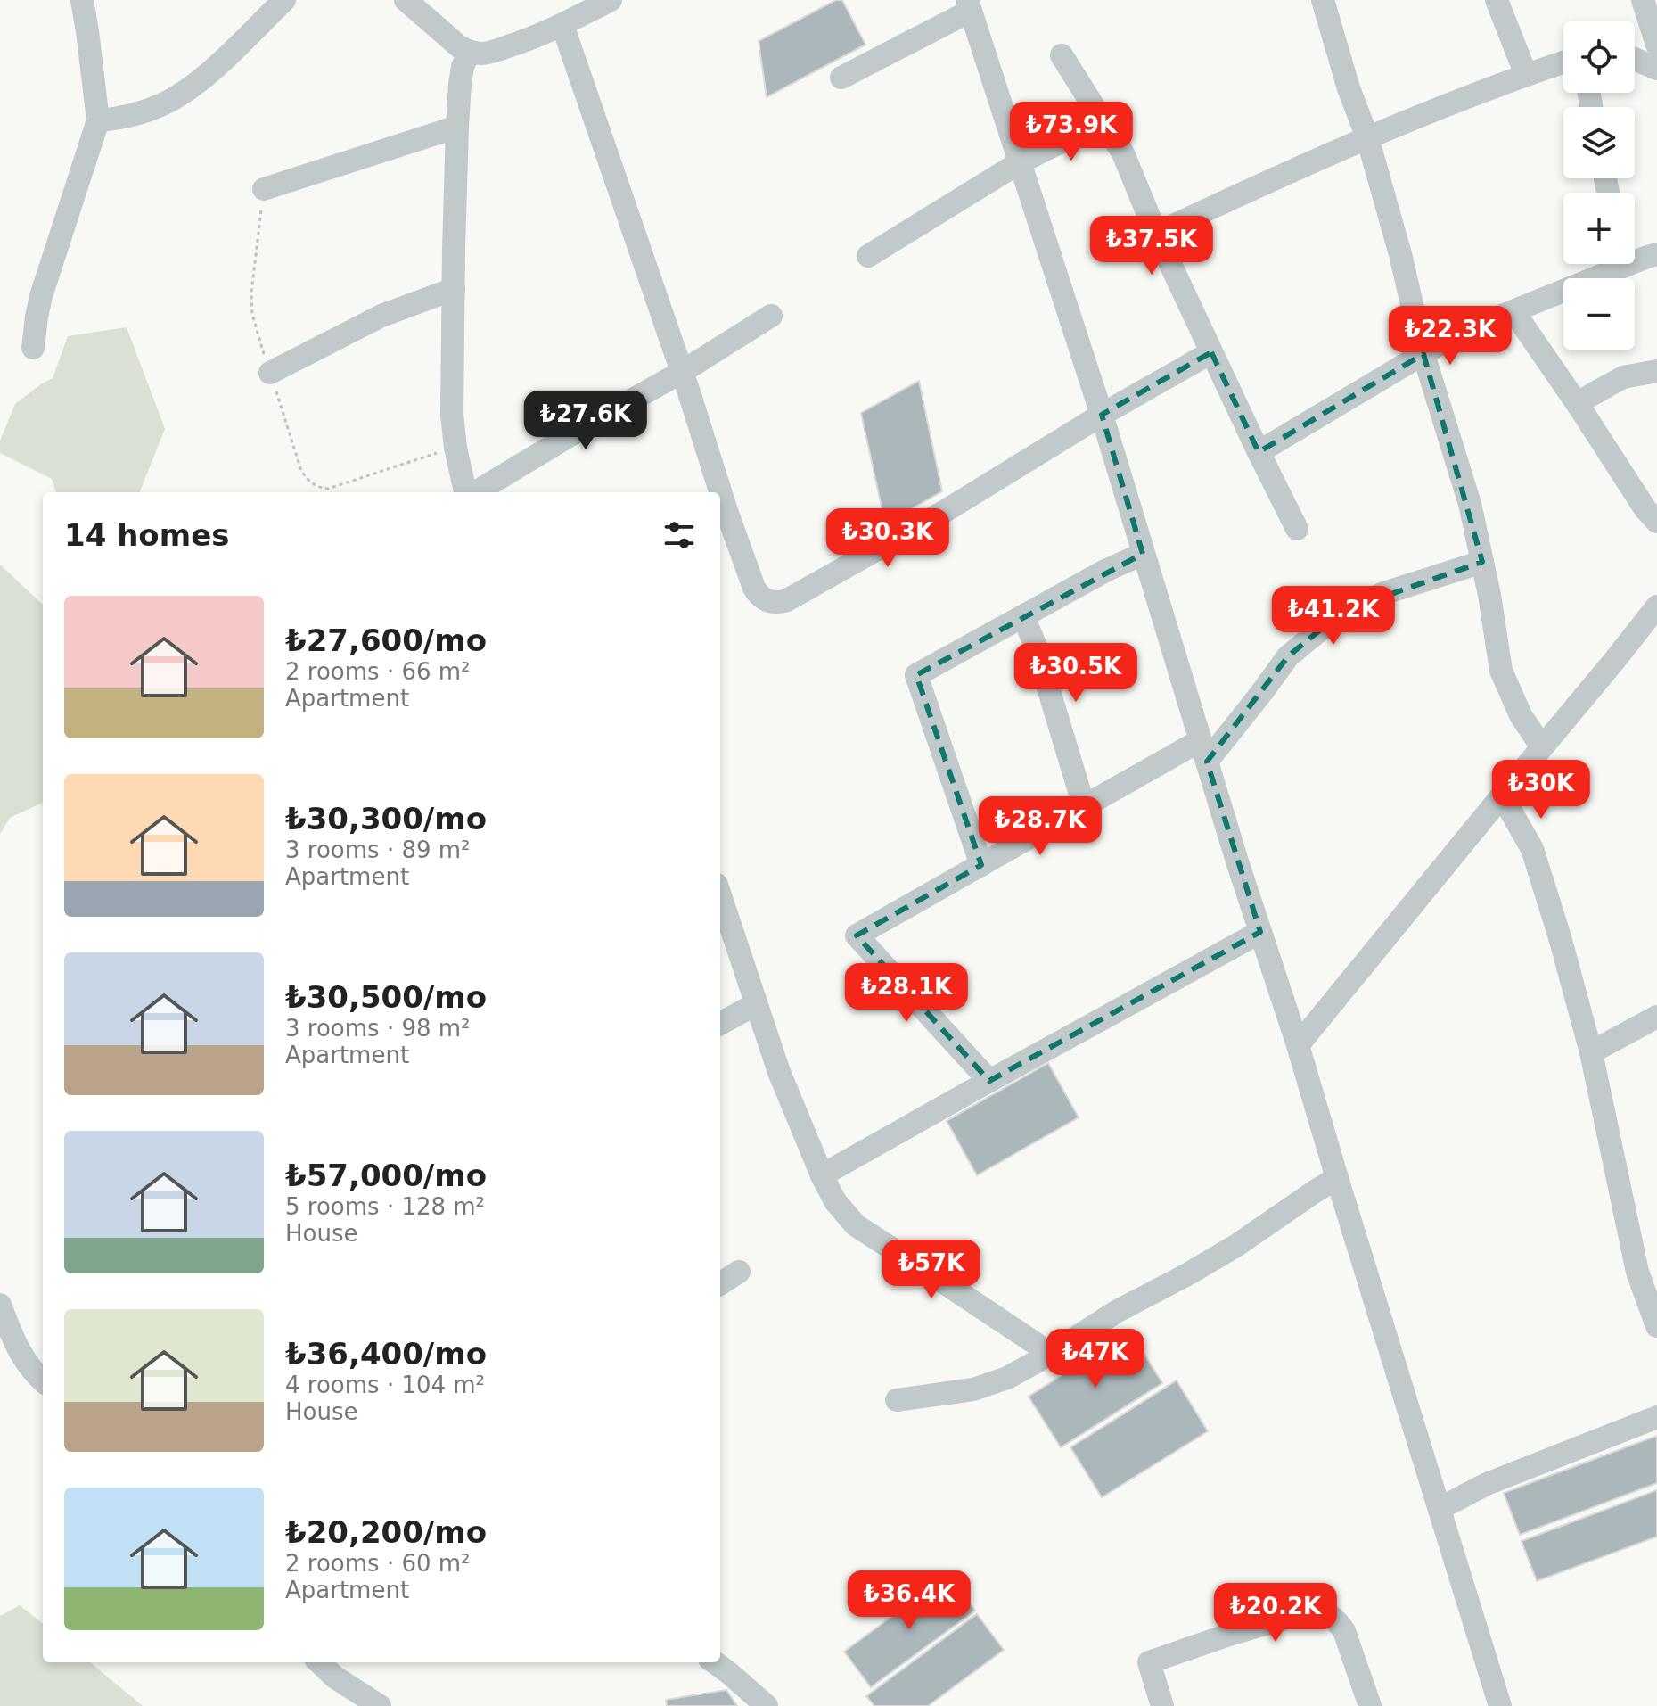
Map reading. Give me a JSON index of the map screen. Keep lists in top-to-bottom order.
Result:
{
  "page": {
    "map_buttons": ["+", "−"],
    "price": [
      "₺73.9K",
      "₺37.5K",
      "₺22.3K",
      "₺27.6K",
      "₺30.3K",
      "₺41.2K",
      "₺30.5K",
      "₺30K",
      "₺28.7K",
      "₺28.1K",
      "₺57K",
      "₺47K",
      "₺36.4K",
      "₺20.2K"
    ],
    "heading": "14 homes",
    "list": [
      {
        "name": "₺27,600/mo",
        "note": "2 rooms · 66 m² · Apartment"
      },
      {
        "name": "₺30,300/mo",
        "note": "3 rooms · 89 m² · Apartment"
      },
      {
        "name": "₺30,500/mo",
        "note": "3 rooms · 98 m² · Apartment"
      },
      {
        "name": "₺57,000/mo",
        "note": "5 rooms · 128 m² · House"
      },
      {
        "name": "₺36,400/mo",
        "note": "4 rooms · 104 m² · House"
      },
      {
        "name": "₺20,200/mo",
        "note": "2 rooms · 60 m² · Apartment"
      }
    ]
  }
}
